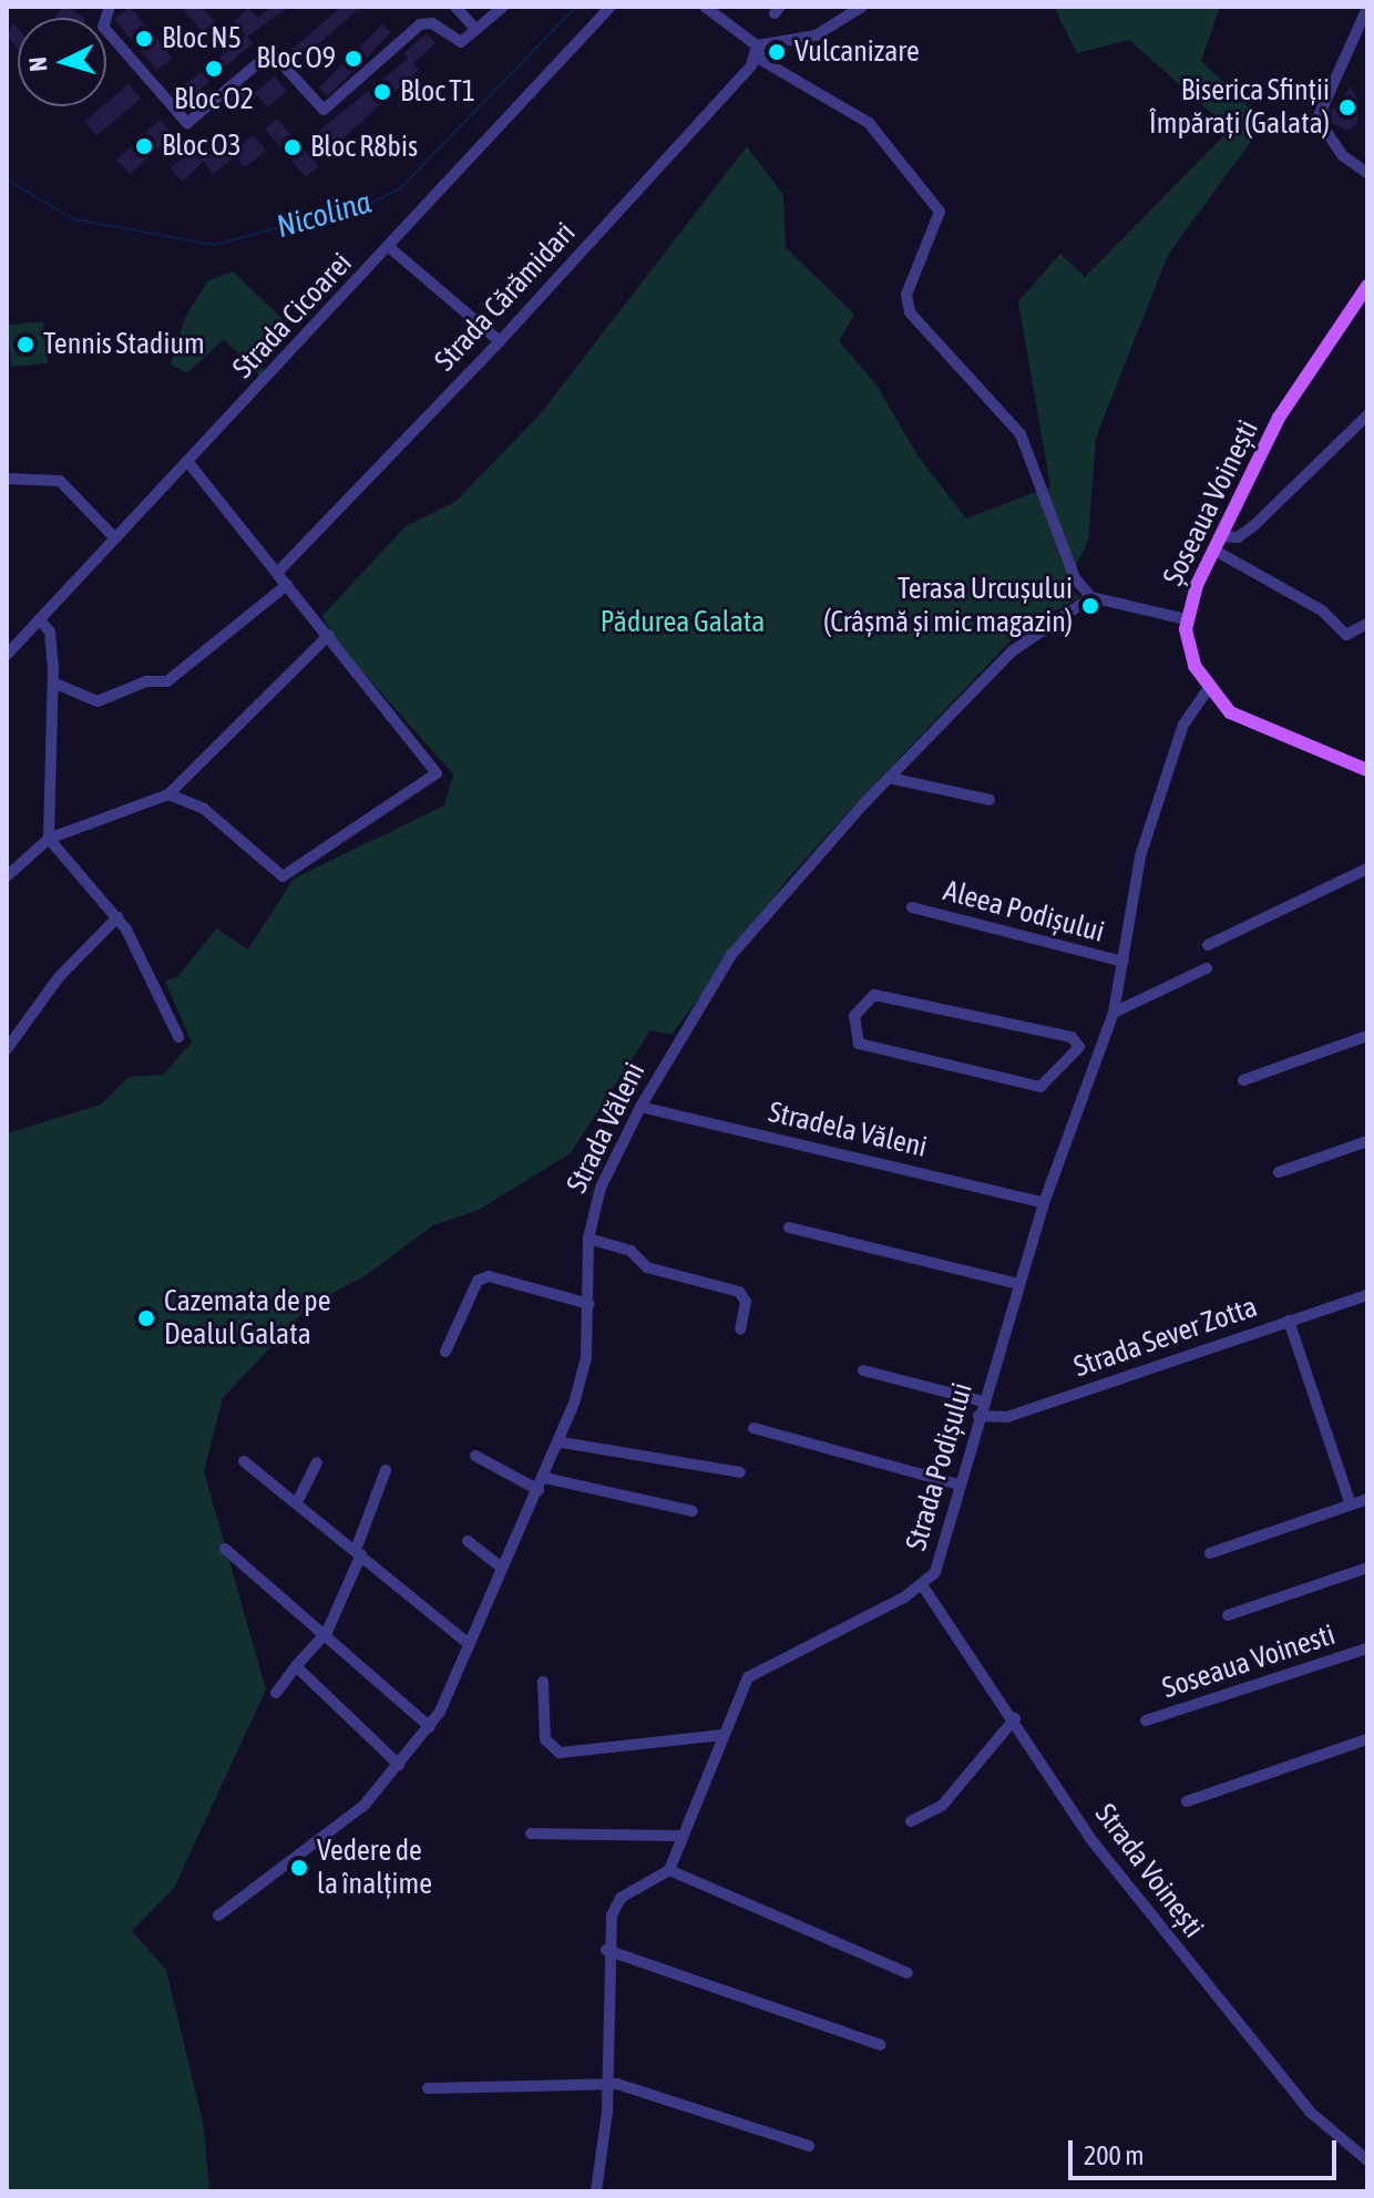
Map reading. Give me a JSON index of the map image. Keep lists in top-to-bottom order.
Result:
{
  "streets": {
    "main road": ["Șoseaua Voinești"],
    "street": [
      "Strada Cărămidari",
      "Strada Cicoarei",
      "Aleea Podișului",
      "Strada Văleni",
      "Stradela Văleni",
      "Strada Sever Zotta",
      "Strada Podișului",
      "Soseaua Voinesti",
      "Strada Voinești"
    ]
  },
  "crossings": [
    ["Șoseaua Voinești", "Strada Podișului"],
    ["Aleea Podișului", "Strada Podișului"],
    ["Strada Văleni", "Stradela Văleni"],
    ["Stradela Văleni", "Strada Podișului"],
    ["Strada Sever Zotta", "Strada Podișului"],
    ["Strada Podișului", "Strada Voinești"]
  ],
  "water": ["Nicolina"],
  "parks": ["Pădurea Galata"],
  "places": [
    "Bloc N5",
    "Vulcanizare",
    "Bloc O9",
    "Bloc O2",
    "Bloc T1",
    "Biserica Sfinții Împărați (Galata)",
    "Bloc O3",
    "Bloc R8bis",
    "Tennis Stadium",
    "Terasa Urcușului (Crâșmă și mic magazin)",
    "Cazemata de pe Dealul Galata",
    "Vedere de la înalțime"
  ],
  "scale_bar": "200 m",
  "north": "left"
}
